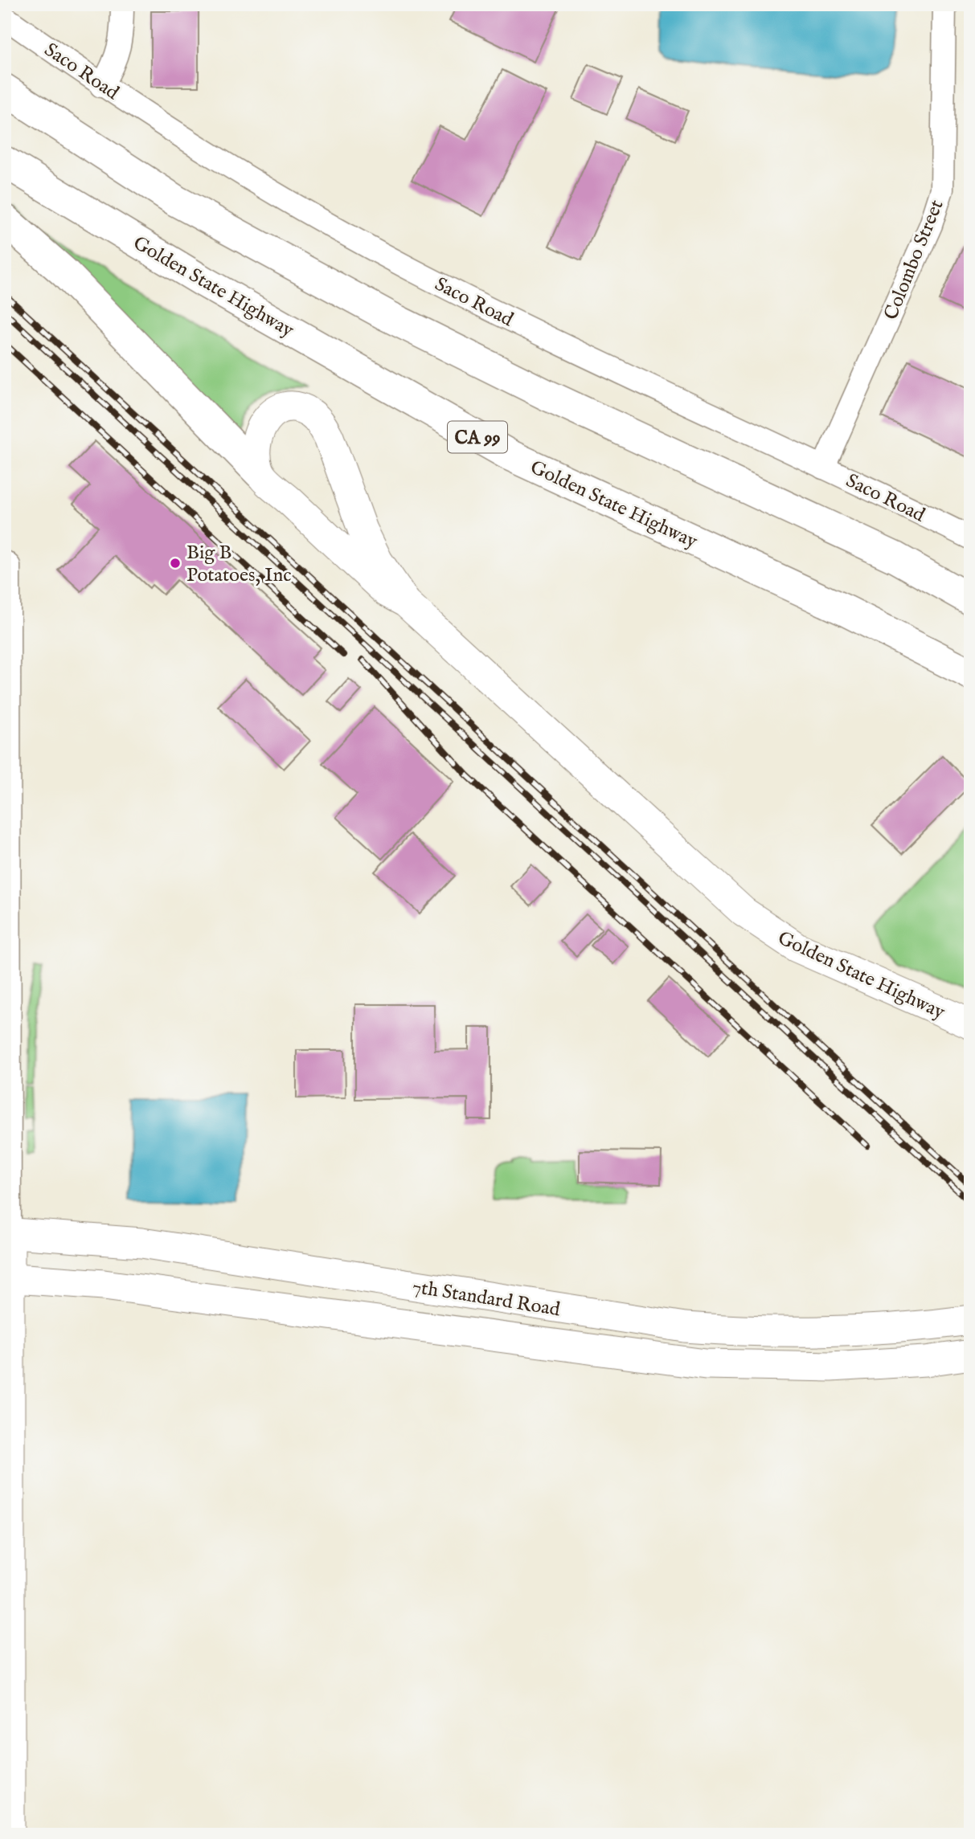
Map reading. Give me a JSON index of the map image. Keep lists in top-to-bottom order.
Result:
{
  "streets": {
    "highway": ["Golden State Highway", "CA 99"],
    "main road": ["7th Standard Road"],
    "street": ["Saco Road", "Colombo Street"]
  },
  "crossings": [
    ["Saco Road", "Colombo Street"]
  ],
  "places": ["Big B Potatoes, Inc"]
}
